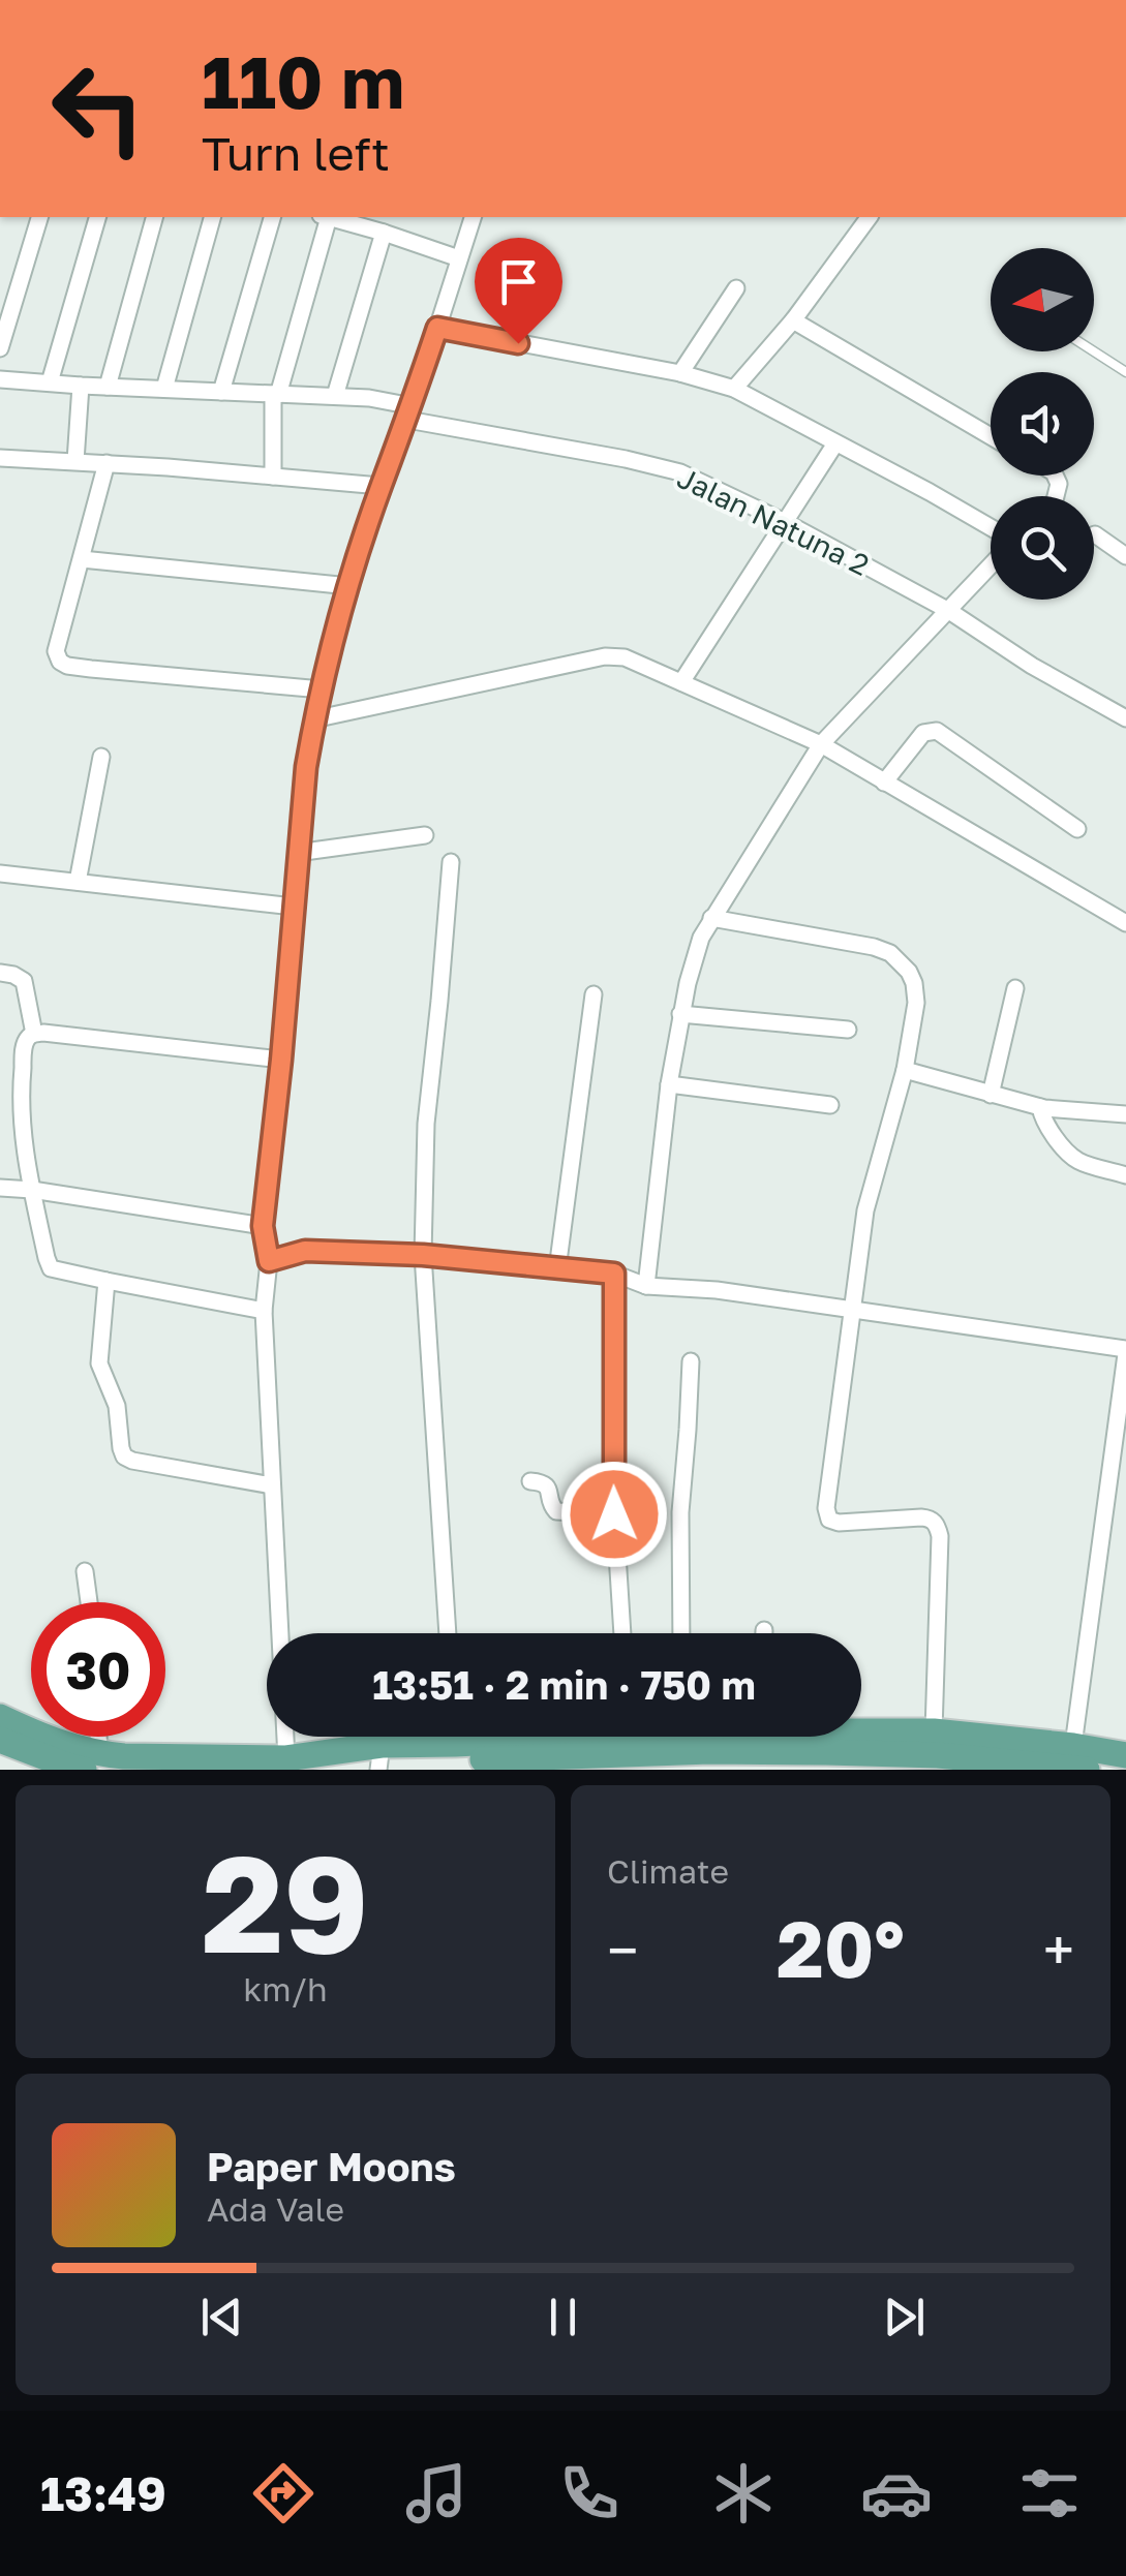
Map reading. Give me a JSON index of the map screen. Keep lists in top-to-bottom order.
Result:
{
  "streets": {
    "street": ["Jalan Natuna 2"]
  },
  "north": "left",
  "page": {
    "turn": ["110 m", "Turn left"],
    "limit": "30",
    "trip": "13:51 · 2 min · 750 m",
    "tile": [
      ["29", "km/h"],
      "Climate"
    ],
    "heat": ["−", "20°", "+"],
    "song": ["Paper Moons", "Ada Vale"],
    "tabs": "13:49"
  }
}
